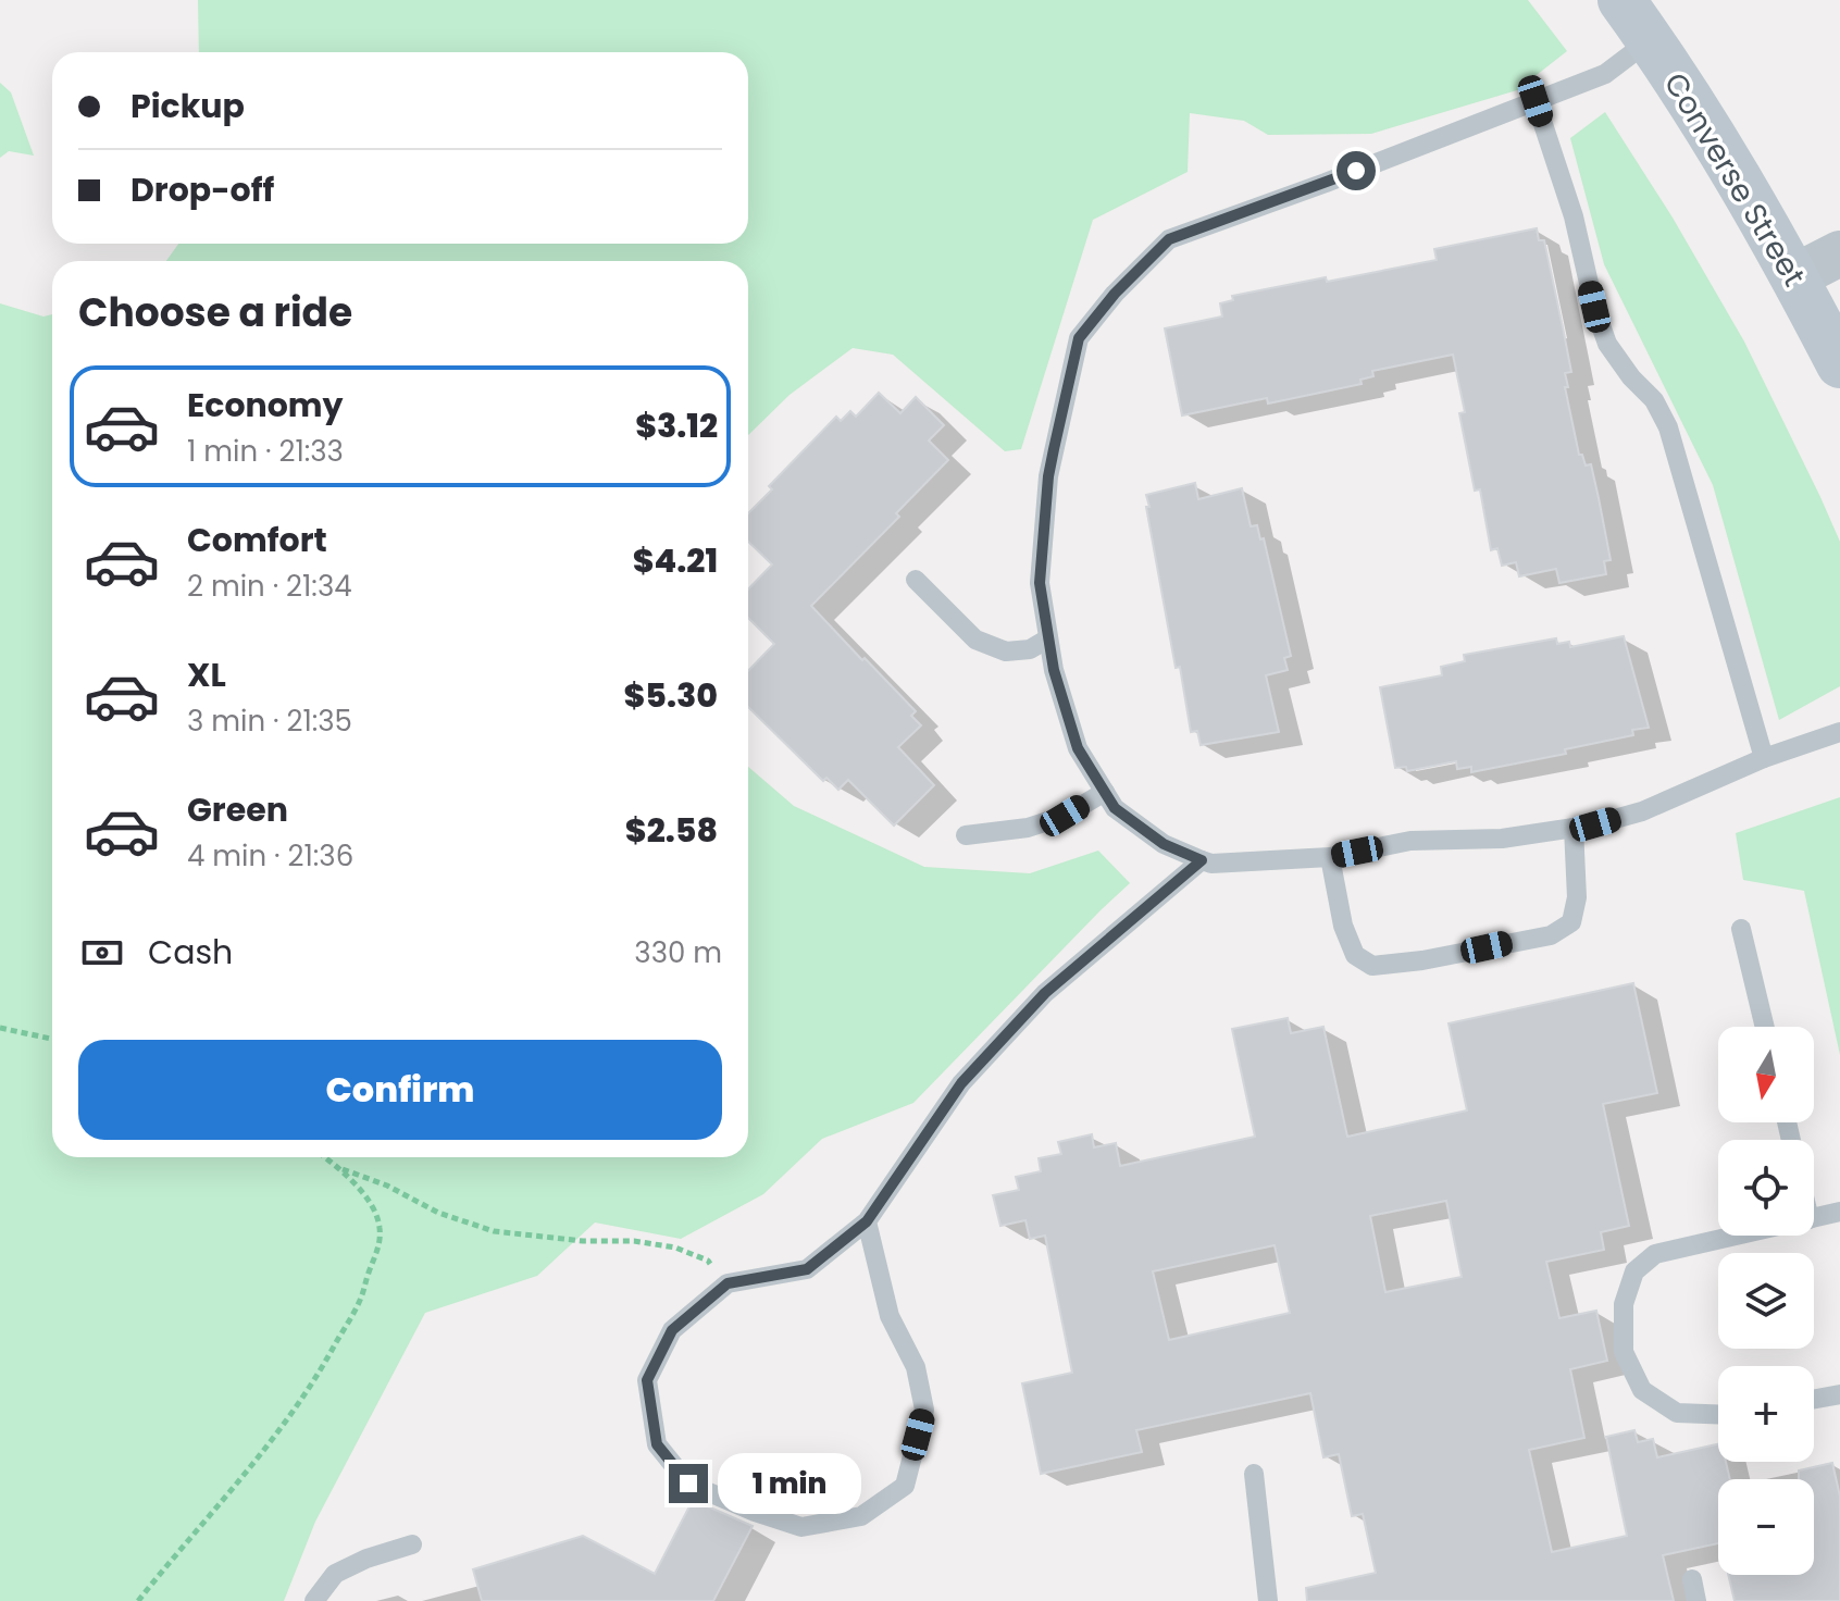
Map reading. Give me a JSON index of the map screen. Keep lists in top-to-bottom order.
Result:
{
  "streets": {
    "main road": ["Converse Street"]
  },
  "north": "bottom",
  "page": {
    "banner": ["Pickup", "Drop-off"],
    "heading": "Choose a ride",
    "list": [
      {
        "name": "Economy",
        "note": "1 min · 21:33",
        "value": "$3.12"
      },
      {
        "name": "Comfort",
        "note": "2 min · 21:34",
        "value": "$4.21"
      },
      {
        "name": "XL",
        "note": "3 min · 21:35",
        "value": "$5.30"
      },
      {
        "name": "Green",
        "note": "4 min · 21:36",
        "value": "$2.58"
      }
    ],
    "pay": ["Cash", "330 m"],
    "buttons": "Confirm",
    "map_buttons": ["+", "−"],
    "bubble": "1 min"
  }
}
